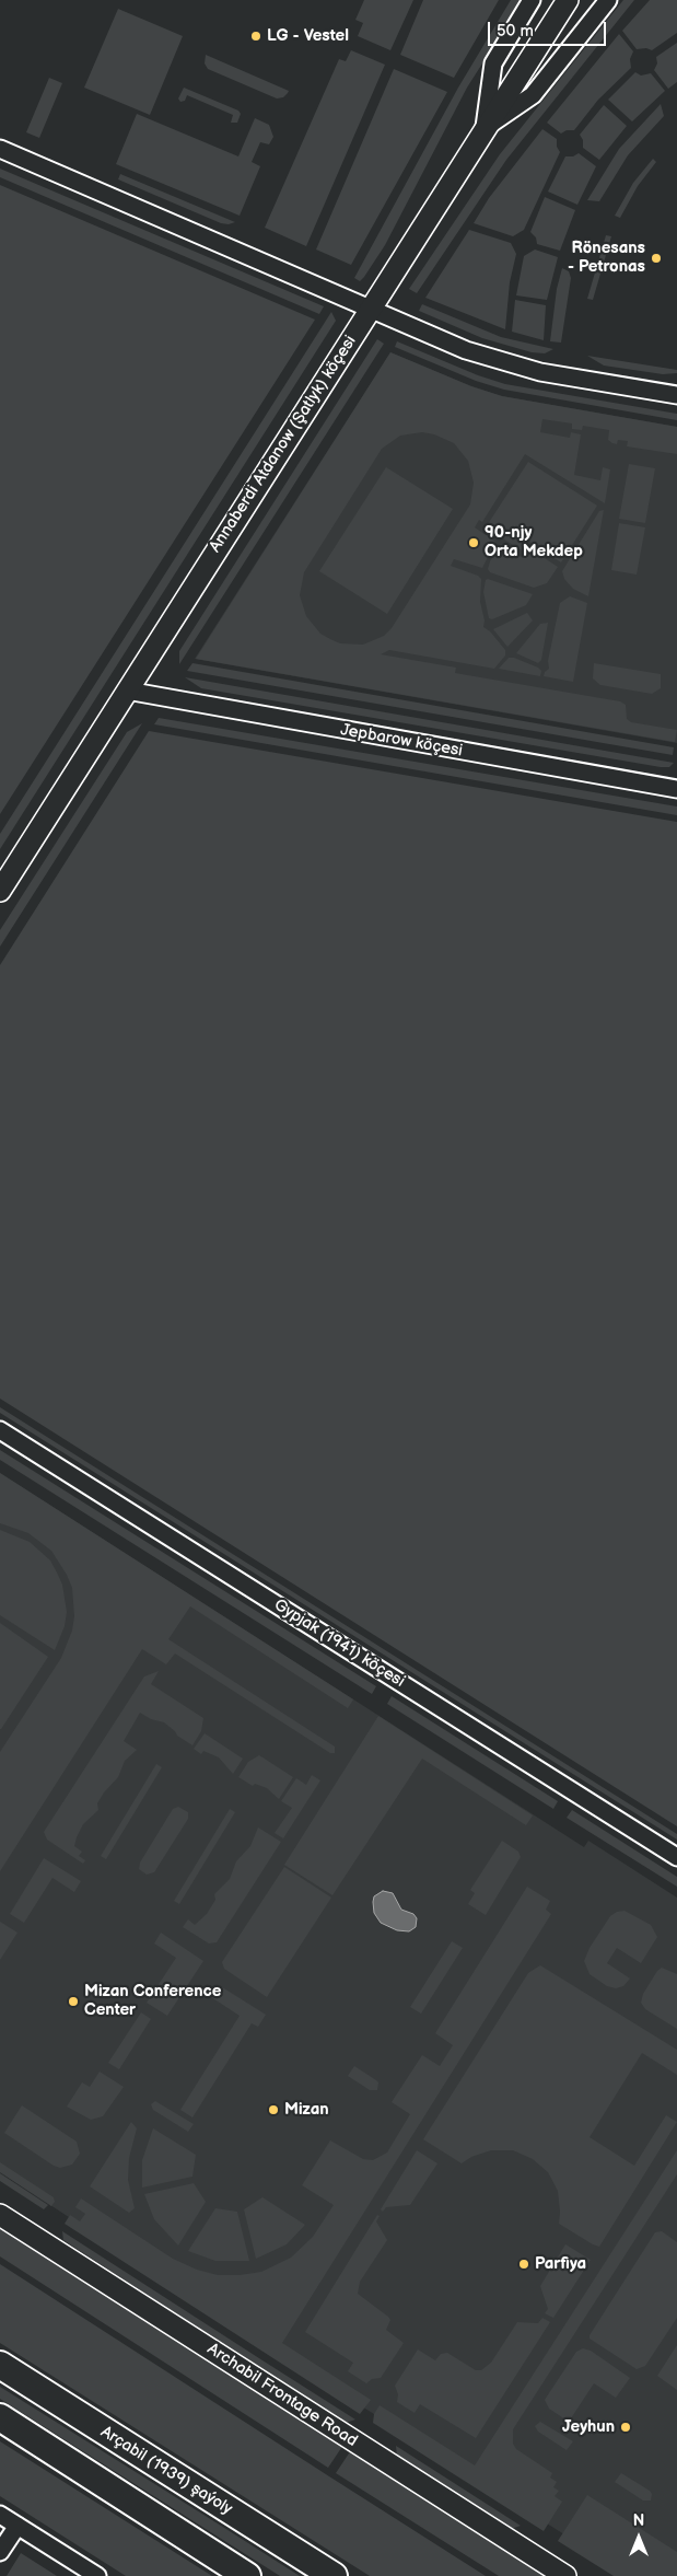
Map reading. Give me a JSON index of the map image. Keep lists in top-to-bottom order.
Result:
{
  "streets": {
    "main road": ["Arçabil (1939) şaýoly"],
    "street": [
      "Annaberdi Atdanow (Şatlyk) köçesi",
      "Jepbarow köçesi",
      "Gypjak (1941) köçesi",
      "Archabil Frontage Road"
    ]
  },
  "crossings": [
    ["Annaberdi Atdanow (Şatlyk) köçesi", "Jepbarow köçesi"]
  ],
  "places": [
    "LG - Vestel",
    "Rönesans - Petronas",
    "90-njy Orta Mekdep",
    "Mizan Conference Center",
    "Mizan",
    "Parfiya",
    "Jeyhun"
  ],
  "scale_bar": "50 m",
  "north": "top"
}
